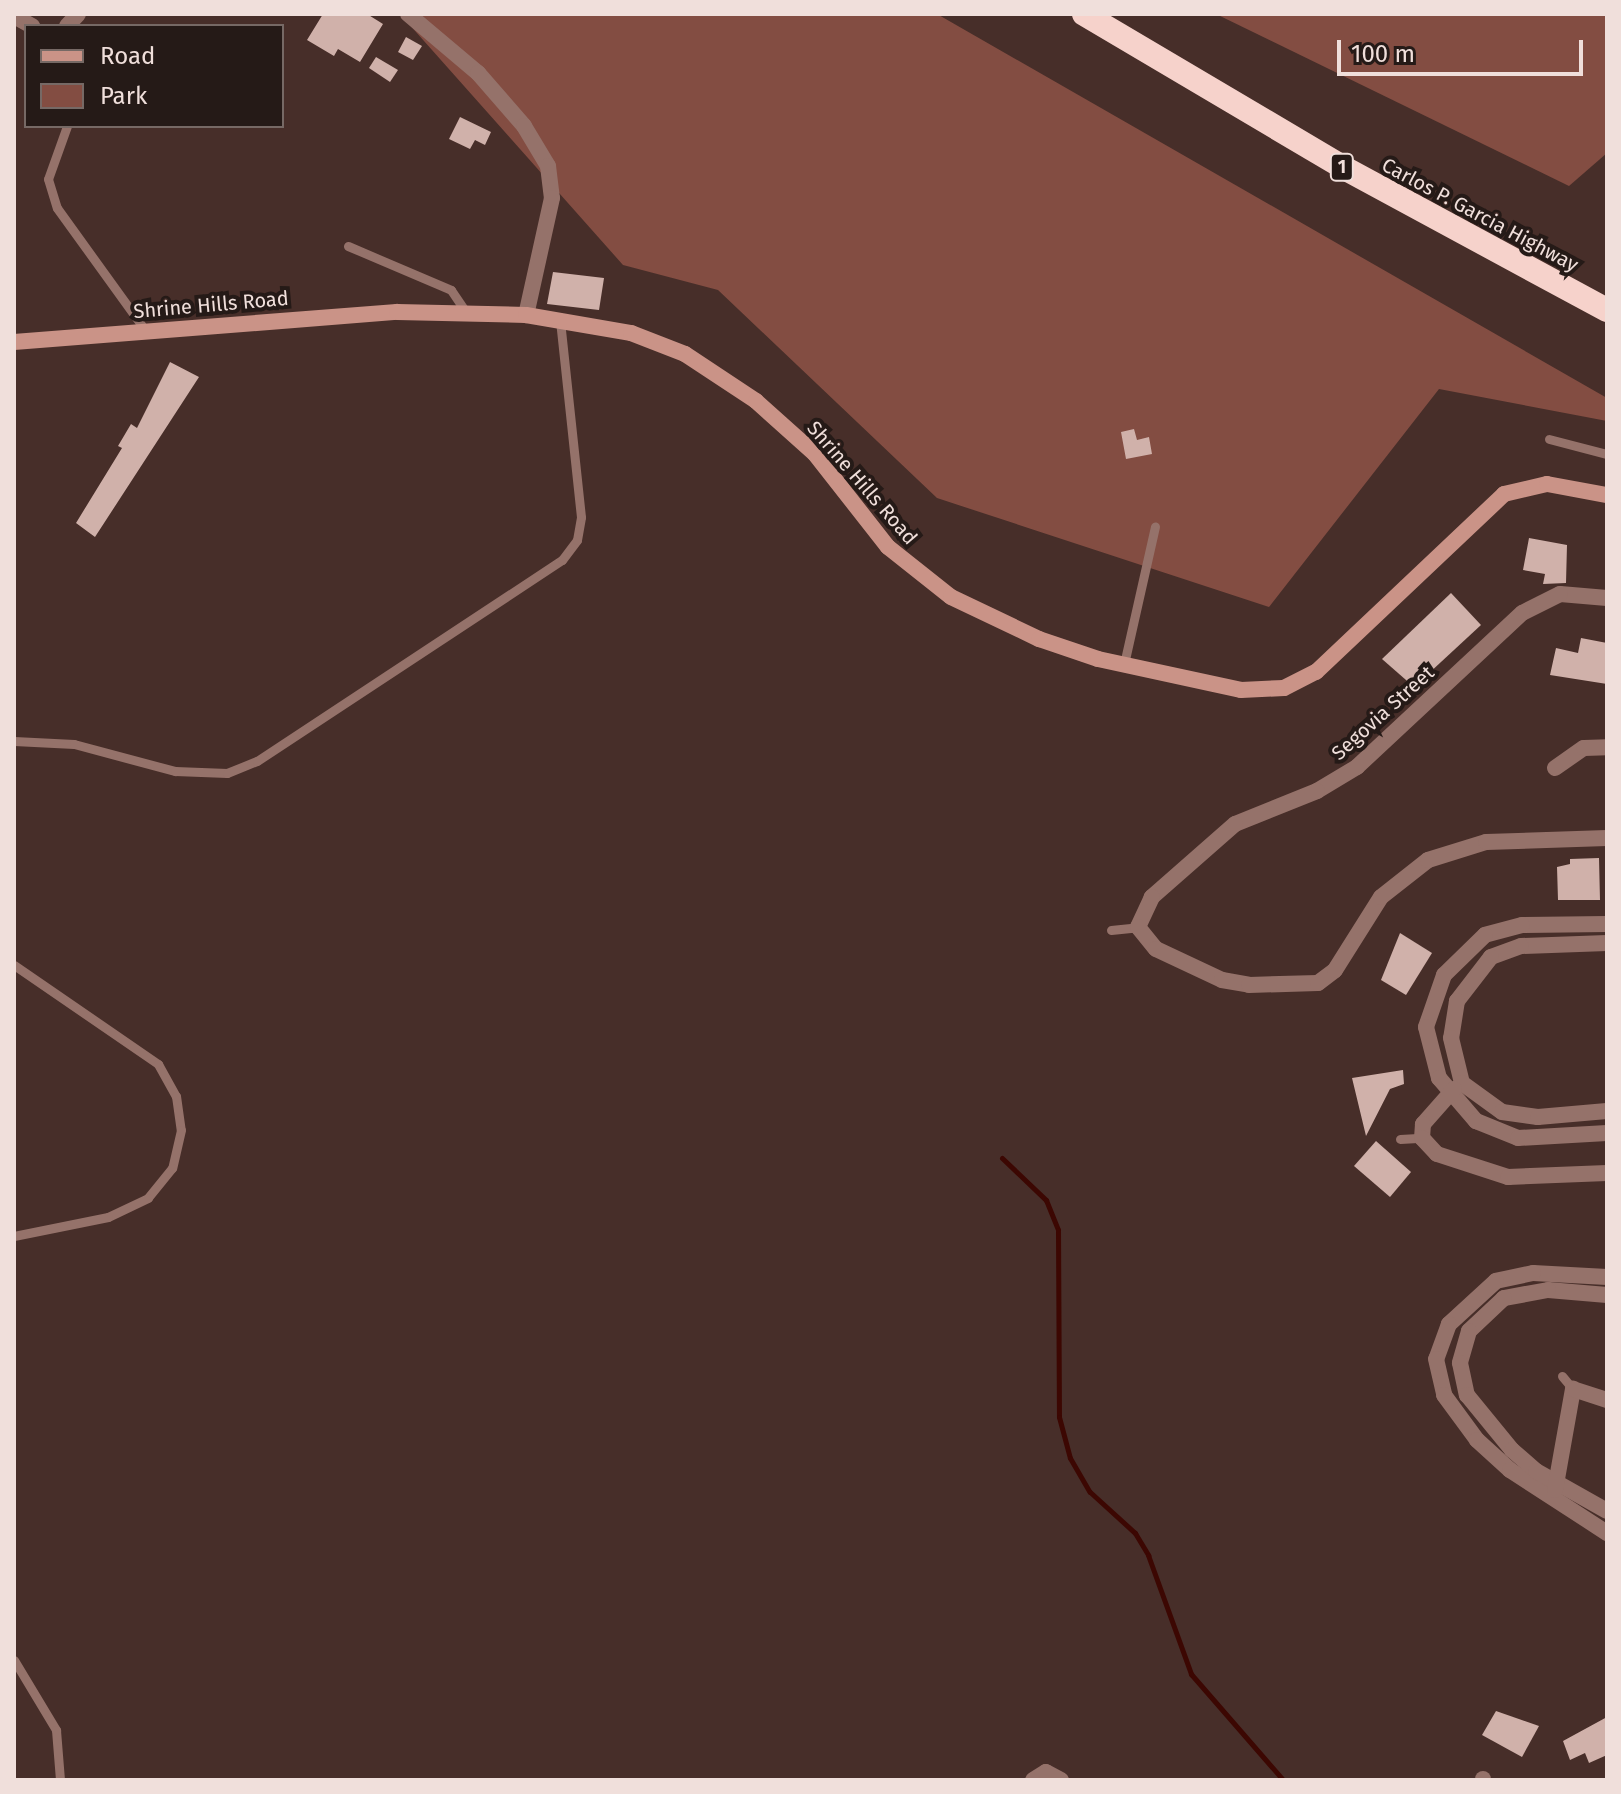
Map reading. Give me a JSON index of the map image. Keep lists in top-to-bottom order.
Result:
{
  "streets": {
    "highway": ["1", "Carlos P. Garcia Highway"],
    "street": ["Shrine Hills Road", "Segovia Street"]
  },
  "legend": ["Road", "Park"],
  "scale_bar": "100 m"
}
